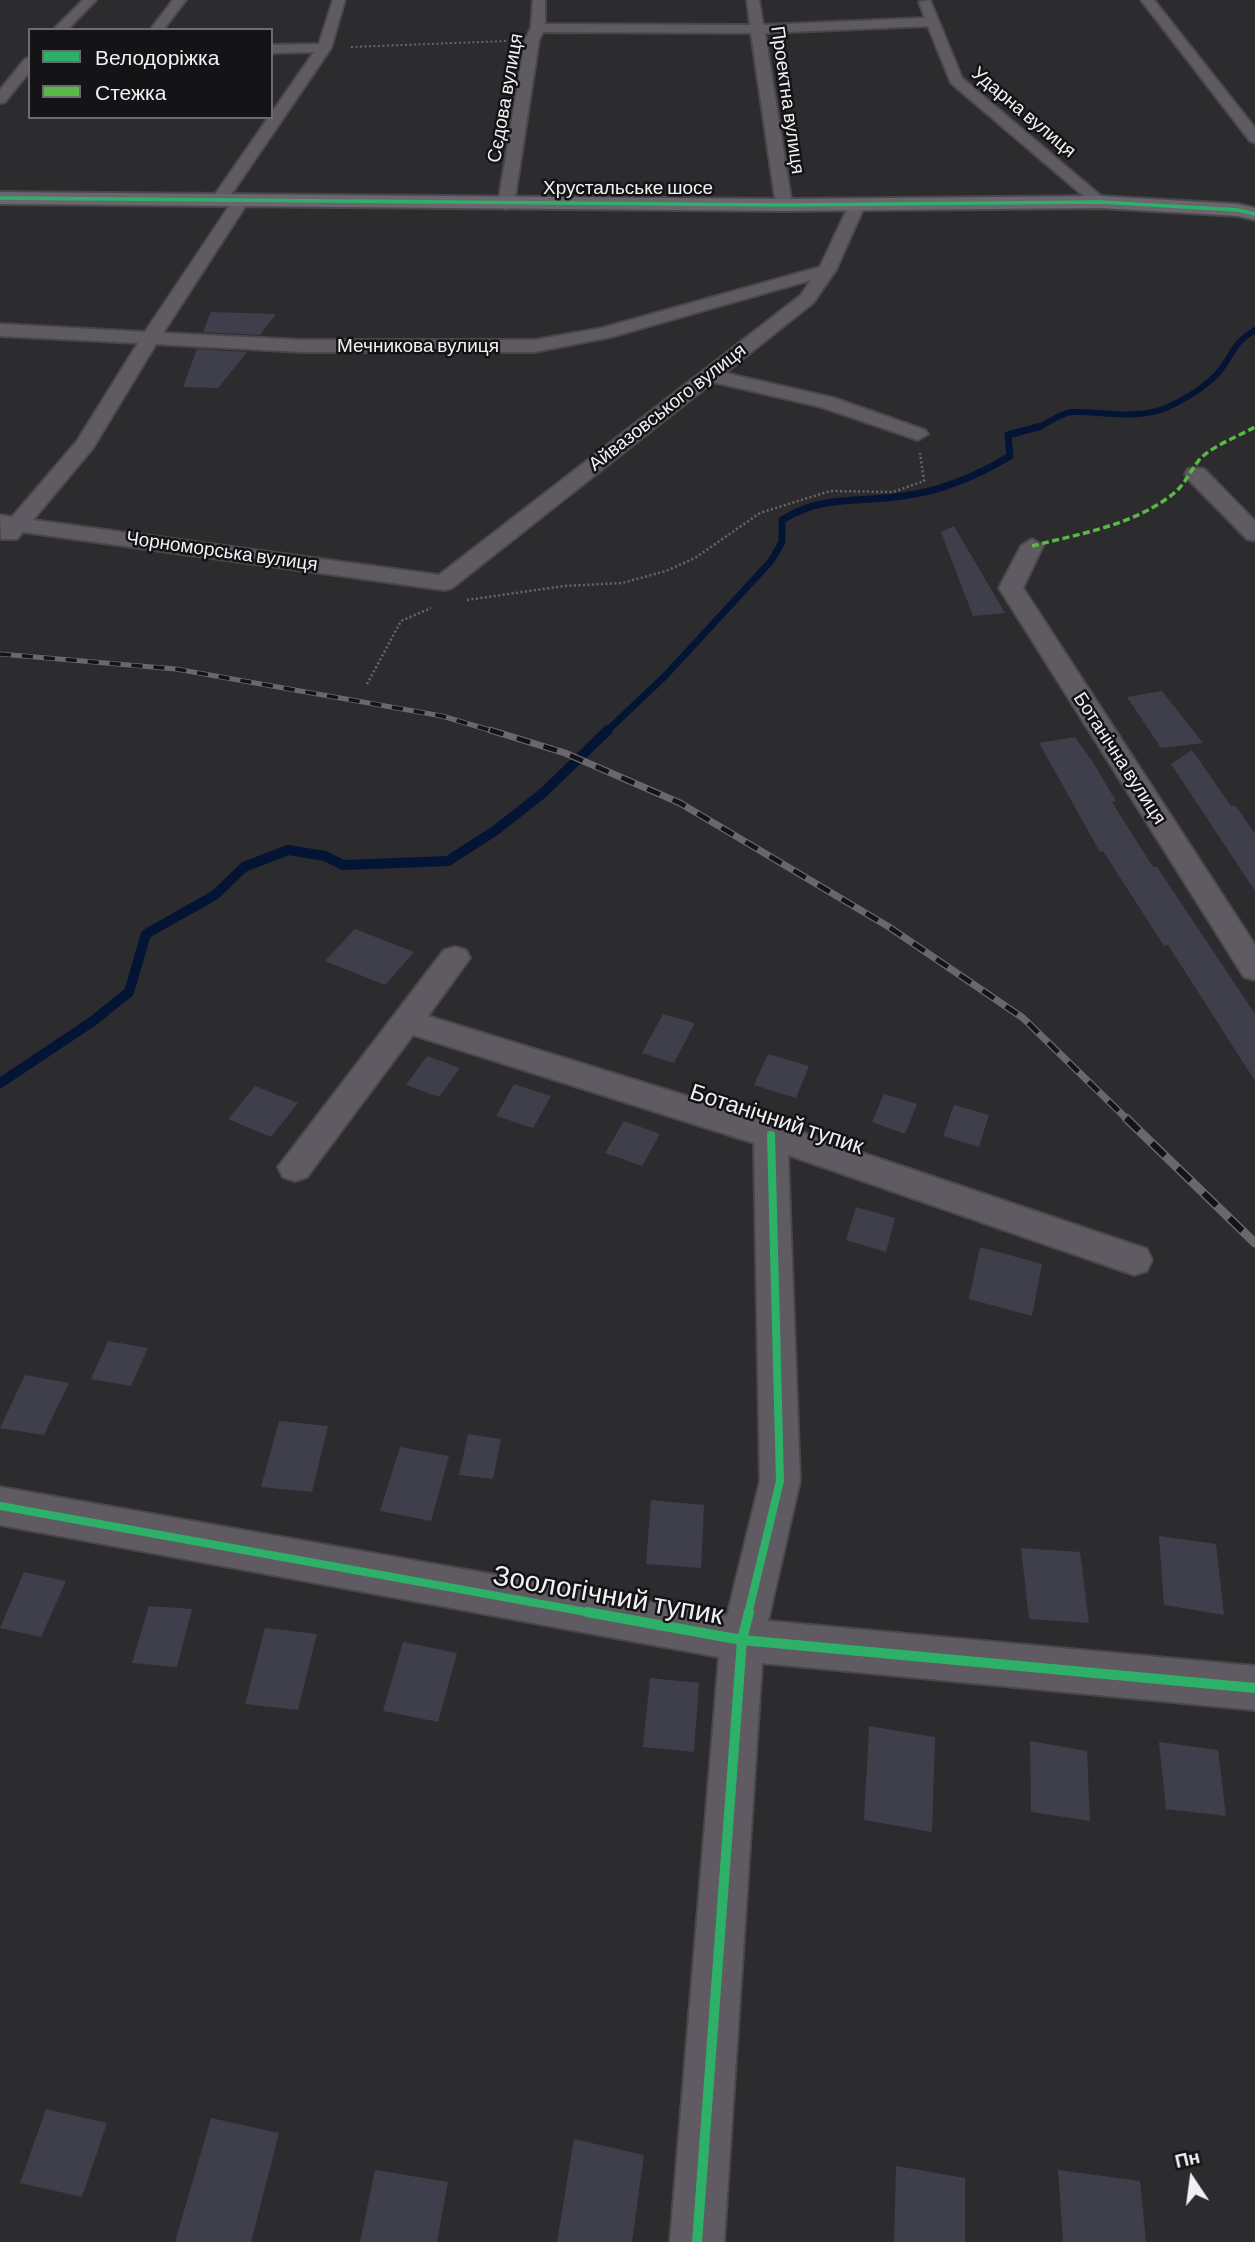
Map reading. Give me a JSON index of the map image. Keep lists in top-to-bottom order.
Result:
{
  "streets": {
    "street": [
      "Сєдова вулиця",
      "Проектна вулиця",
      "Ударна вулиця",
      "Хрустальське шосе",
      "Мечникова вулиця",
      "Айвазовського вулиця",
      "Чорноморська вулиця",
      "Ботанічна вулиця",
      "Ботанічний тупик",
      "Зоологічний тупик"
    ]
  },
  "crossings": [
    ["Сєдова вулиця", "Хрустальське шосе"],
    ["Проектна вулиця", "Хрустальське шосе"],
    ["Ударна вулиця", "Хрустальське шосе"],
    ["Хрустальське шосе", "Айвазовського вулиця"],
    ["Мечникова вулиця", "Айвазовського вулиця"],
    ["Айвазовського вулиця", "Чорноморська вулиця"]
  ],
  "legend": ["Велодоріжка", "Стежка"],
  "north": "top"
}
